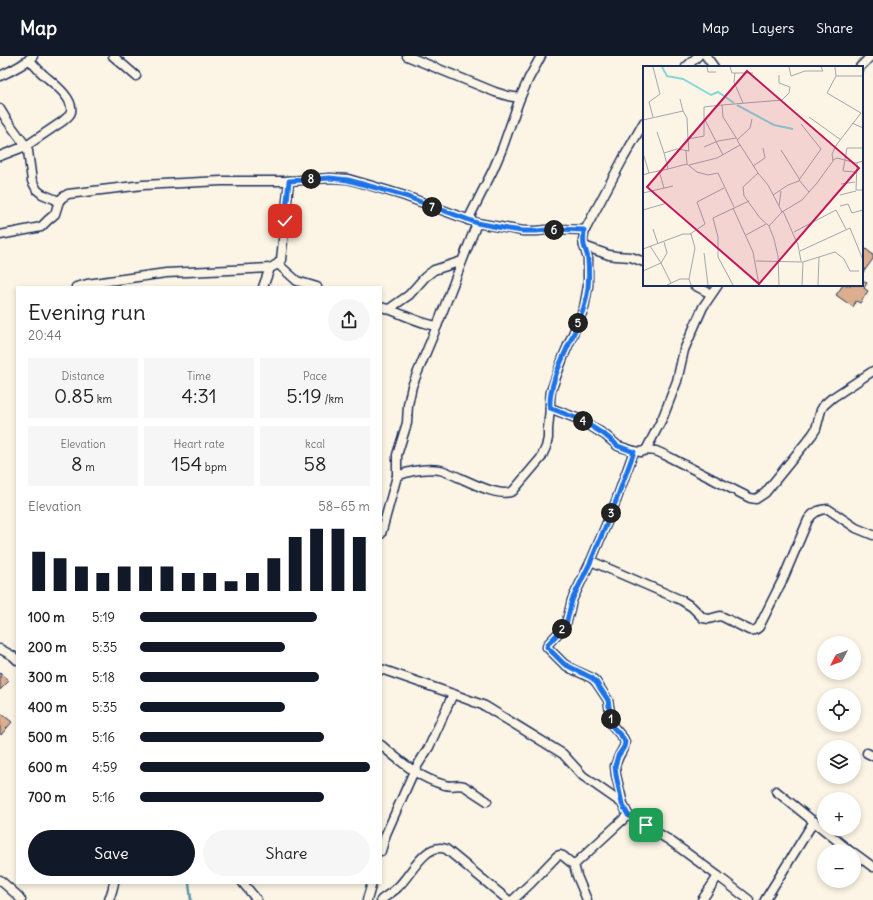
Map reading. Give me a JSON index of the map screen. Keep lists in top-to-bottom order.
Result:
{
  "north": "bottom left",
  "page": {
    "header": "Map",
    "nav": ["Map", "Layers", "Share"],
    "pins": [
      "8",
      "7",
      "6",
      "5",
      "4",
      "3",
      "2",
      "1"
    ],
    "heading": ["Evening run", "20:44"],
    "stats": [
      ["Distance", "0.85 km"],
      ["Time", "4:31"],
      ["Pace", "5:19 /km"],
      ["Elevation", "8 m"],
      ["Heart rate", "154 bpm"],
      ["kcal", "58"]
    ],
    "chart": ["Elevation", "58–65 m"],
    "list": [
      {
        "name": "100 m",
        "note": "5:19"
      },
      {
        "name": "200 m",
        "note": "5:35"
      },
      {
        "name": "300 m",
        "note": "5:18"
      },
      {
        "name": "400 m",
        "note": "5:35"
      },
      {
        "name": "500 m",
        "note": "5:16"
      },
      {
        "name": "600 m",
        "note": "4:59"
      },
      {
        "name": "700 m",
        "note": "5:16"
      }
    ],
    "map_buttons": ["+", "−"],
    "buttons": ["Save", "Share"]
  }
}
